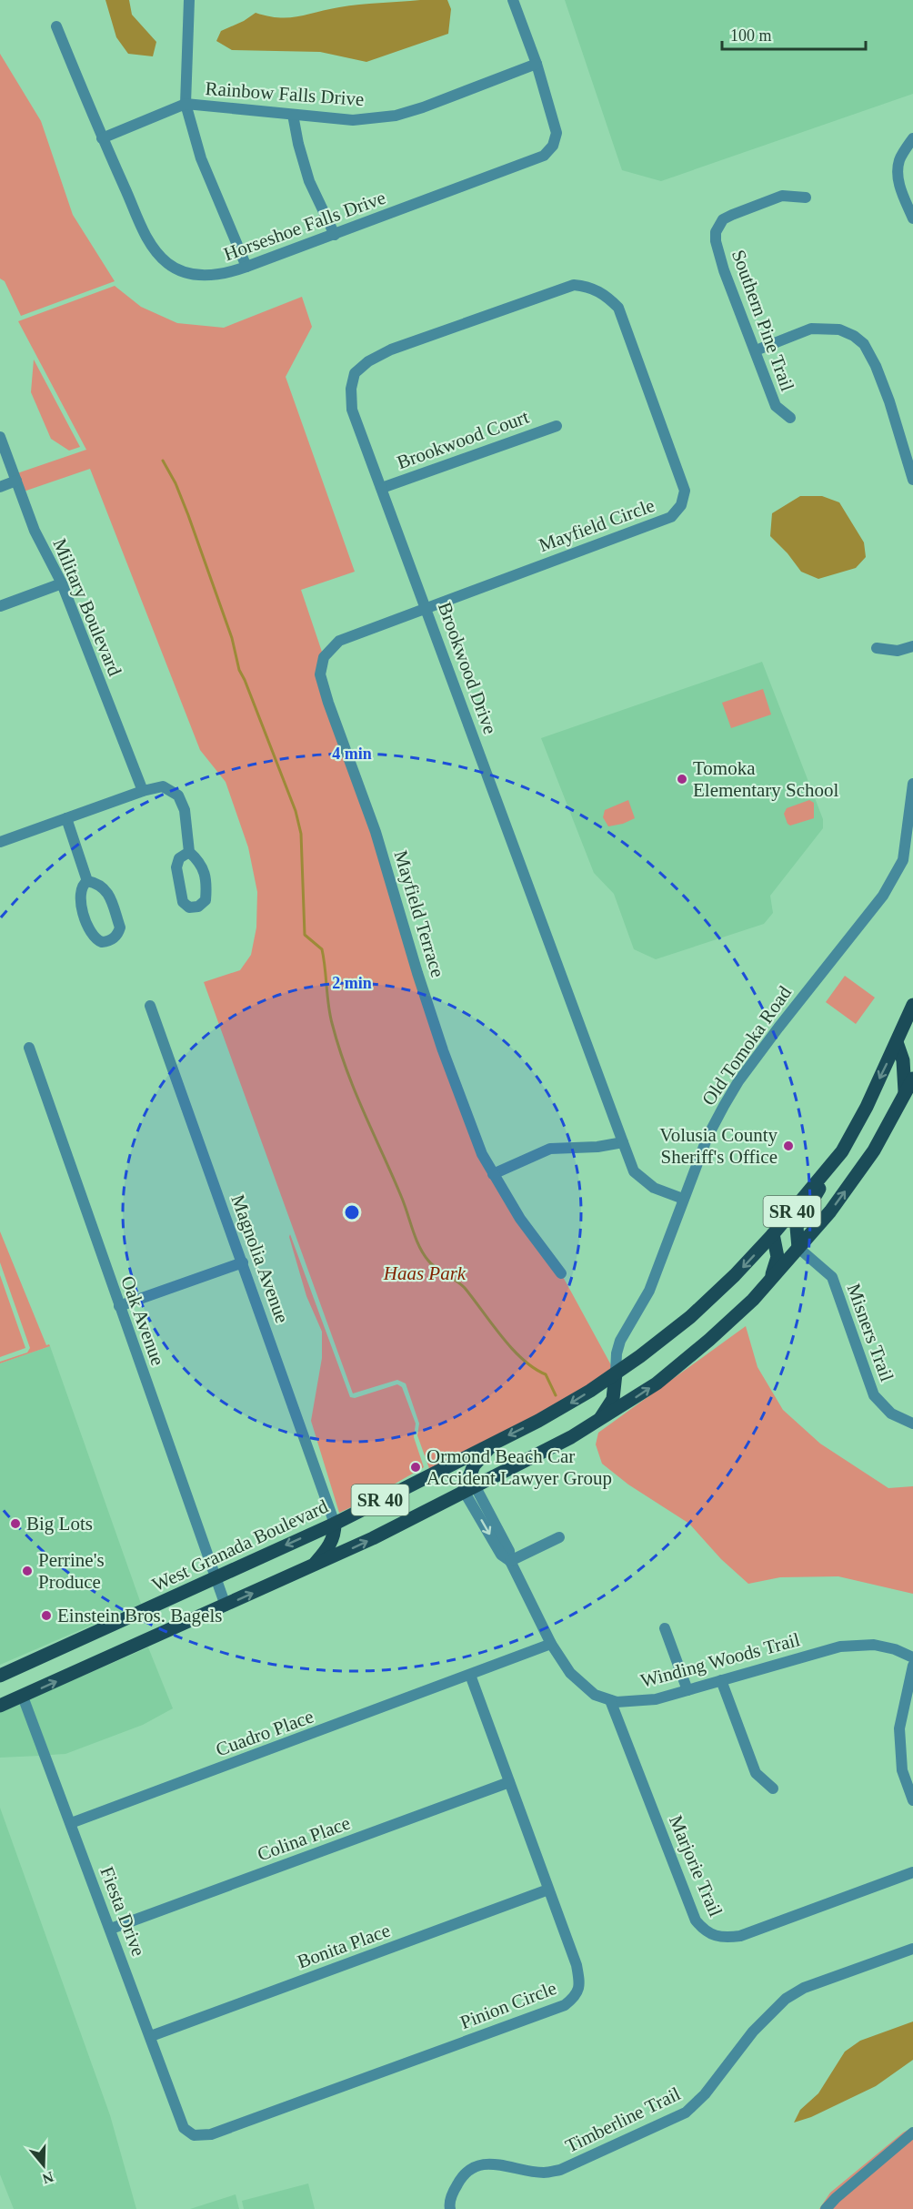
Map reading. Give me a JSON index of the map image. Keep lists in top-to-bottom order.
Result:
{
  "streets": {
    "main road": ["SR 40", "West Granada Boulevard"],
    "street": [
      "Rainbow Falls Drive",
      "Horseshoe Falls Drive",
      "Southern Pine Trail",
      "Brookwood Court",
      "Mayfield Circle",
      "Military Boulevard",
      "Brookwood Drive",
      "Mayfield Terrace",
      "Old Tomoka Road",
      "Magnolia Avenue",
      "Oak Avenue",
      "Misners Trail",
      "Winding Woods Trail",
      "Cuadro Place",
      "Colina Place",
      "Marjorie Trail",
      "Fiesta Drive",
      "Bonita Place",
      "Pinion Circle",
      "Timberline Trail"
    ]
  },
  "crossings": [
    ["Rainbow Falls Drive", "Horseshoe Falls Drive"],
    ["Brookwood Court", "Brookwood Drive"],
    ["Mayfield Circle", "Brookwood Drive"],
    ["Mayfield Circle", "Mayfield Terrace"],
    ["Brookwood Drive", "Mayfield Terrace"],
    ["Brookwood Drive", "Old Tomoka Road"],
    ["Old Tomoka Road", "West Granada Boulevard"],
    ["SR 40", "Oak Avenue"],
    ["SR 40", "Misners Trail"],
    ["SR 40", "Winding Woods Trail"],
    ["SR 40", "Fiesta Drive"],
    ["Magnolia Avenue", "West Granada Boulevard"],
    ["Oak Avenue", "West Granada Boulevard"],
    ["Winding Woods Trail", "Cuadro Place"],
    ["Winding Woods Trail", "Marjorie Trail"],
    ["Cuadro Place", "Fiesta Drive"],
    ["Cuadro Place", "Pinion Circle"],
    ["Colina Place", "Fiesta Drive"],
    ["Colina Place", "Pinion Circle"],
    ["Fiesta Drive", "Bonita Place"],
    ["Fiesta Drive", "Pinion Circle"],
    ["Bonita Place", "Pinion Circle"]
  ],
  "parks": ["Haas Park"],
  "places": [
    "Tomoka Elementary School",
    "Volusia County Sheriff's Office",
    "Ormond Beach Car Accident Lawyer Group",
    "Big Lots",
    "Perrine's Produce",
    "Einstein Bros. Bagels"
  ],
  "scale_bar": "100 m",
  "north": "bottom",
  "rings": ["4 min", "2 min"]
}
